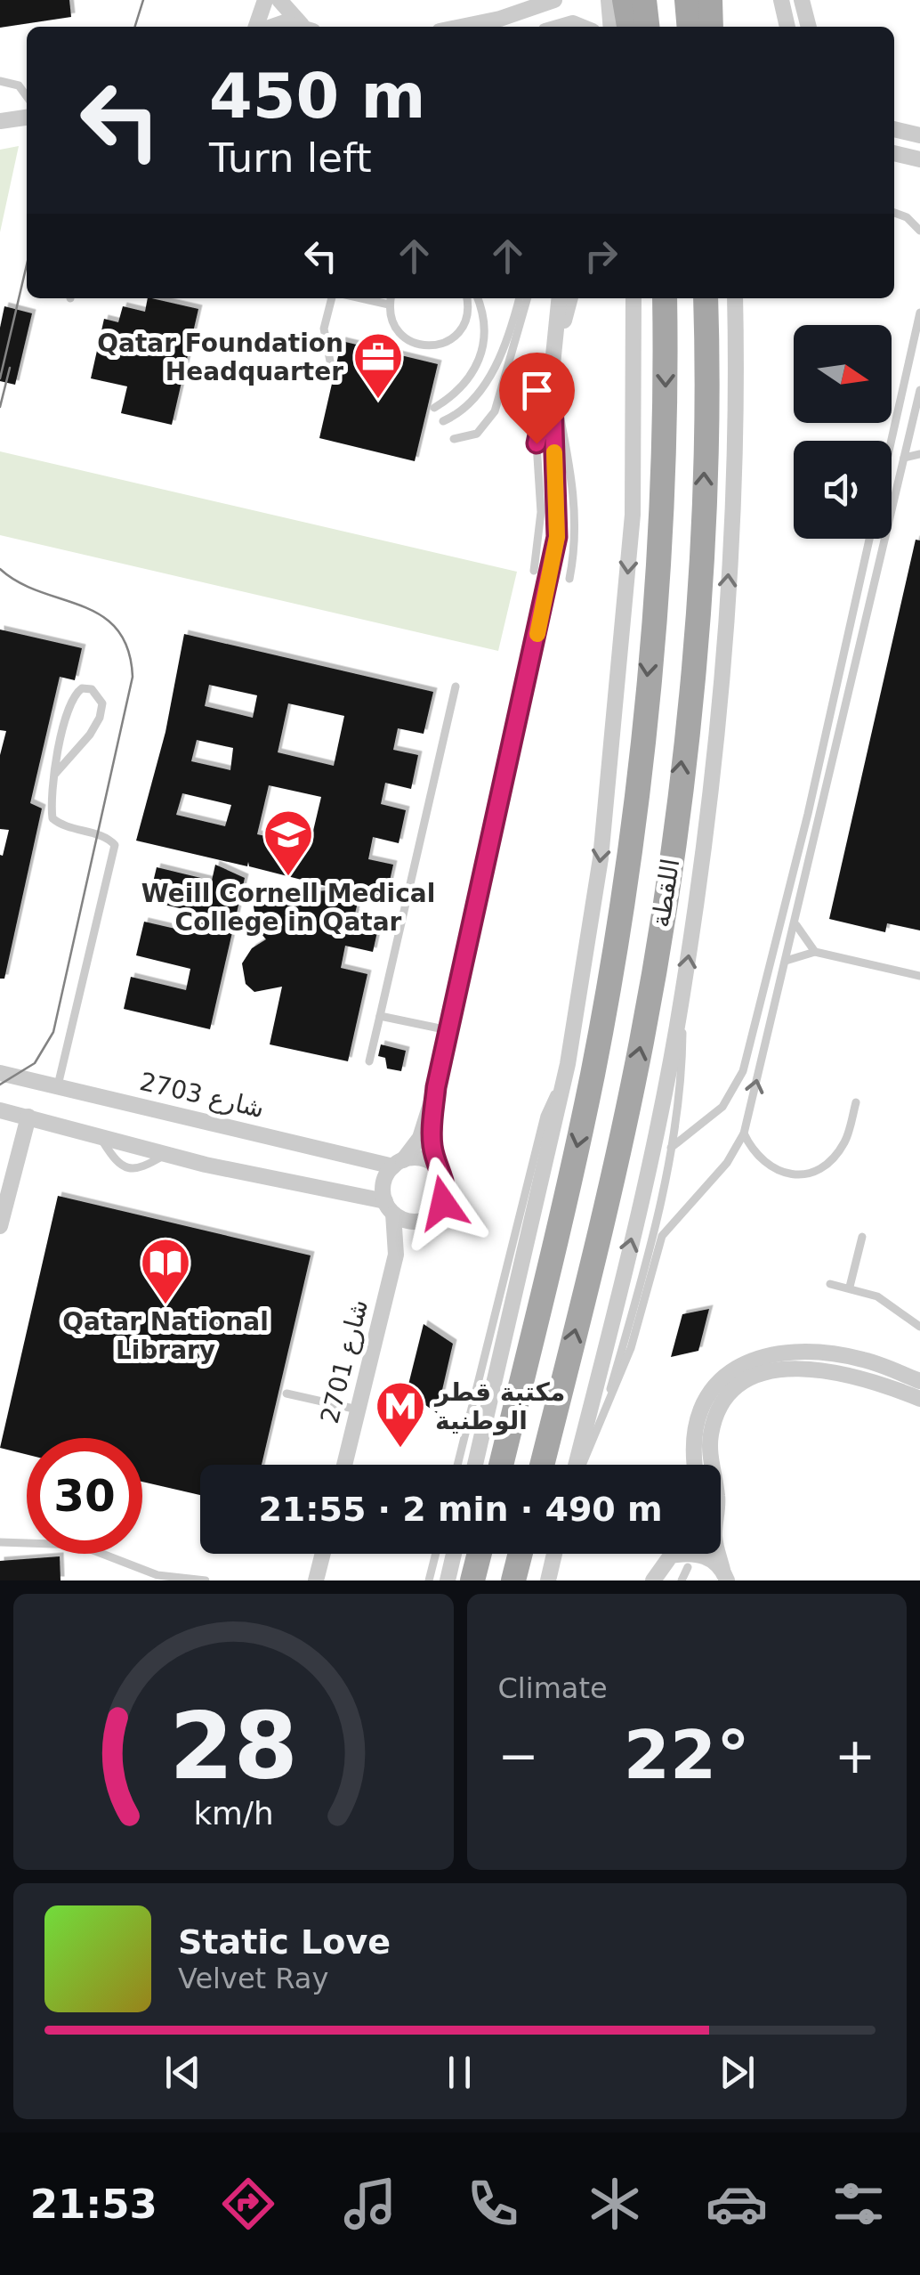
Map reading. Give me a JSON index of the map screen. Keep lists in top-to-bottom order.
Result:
{
  "streets": {
    "main road": ["اللقطة"],
    "street": ["شارع 2703", "شارع 2701"]
  },
  "crossings": [
    ["شارع 2703", "شارع 2701"]
  ],
  "places": {
    "office": ["Qatar Foundation Headquarter"],
    "school or university": ["Weill Cornell Medical College in Qatar"],
    "library": ["Qatar National Library"],
    "metro station": ["مكتبة قطر الوطنية"]
  },
  "north": "right",
  "page": {
    "turn": ["450 m", "Turn left"],
    "limit": "30",
    "trip": "21:55 · 2 min · 490 m",
    "tile": "Climate",
    "heat": ["−", "22°", "+"],
    "song": ["Static Love", "Velvet Ray"],
    "tabs": "21:53",
    "gauge": ["28", "km/h"]
  }
}
